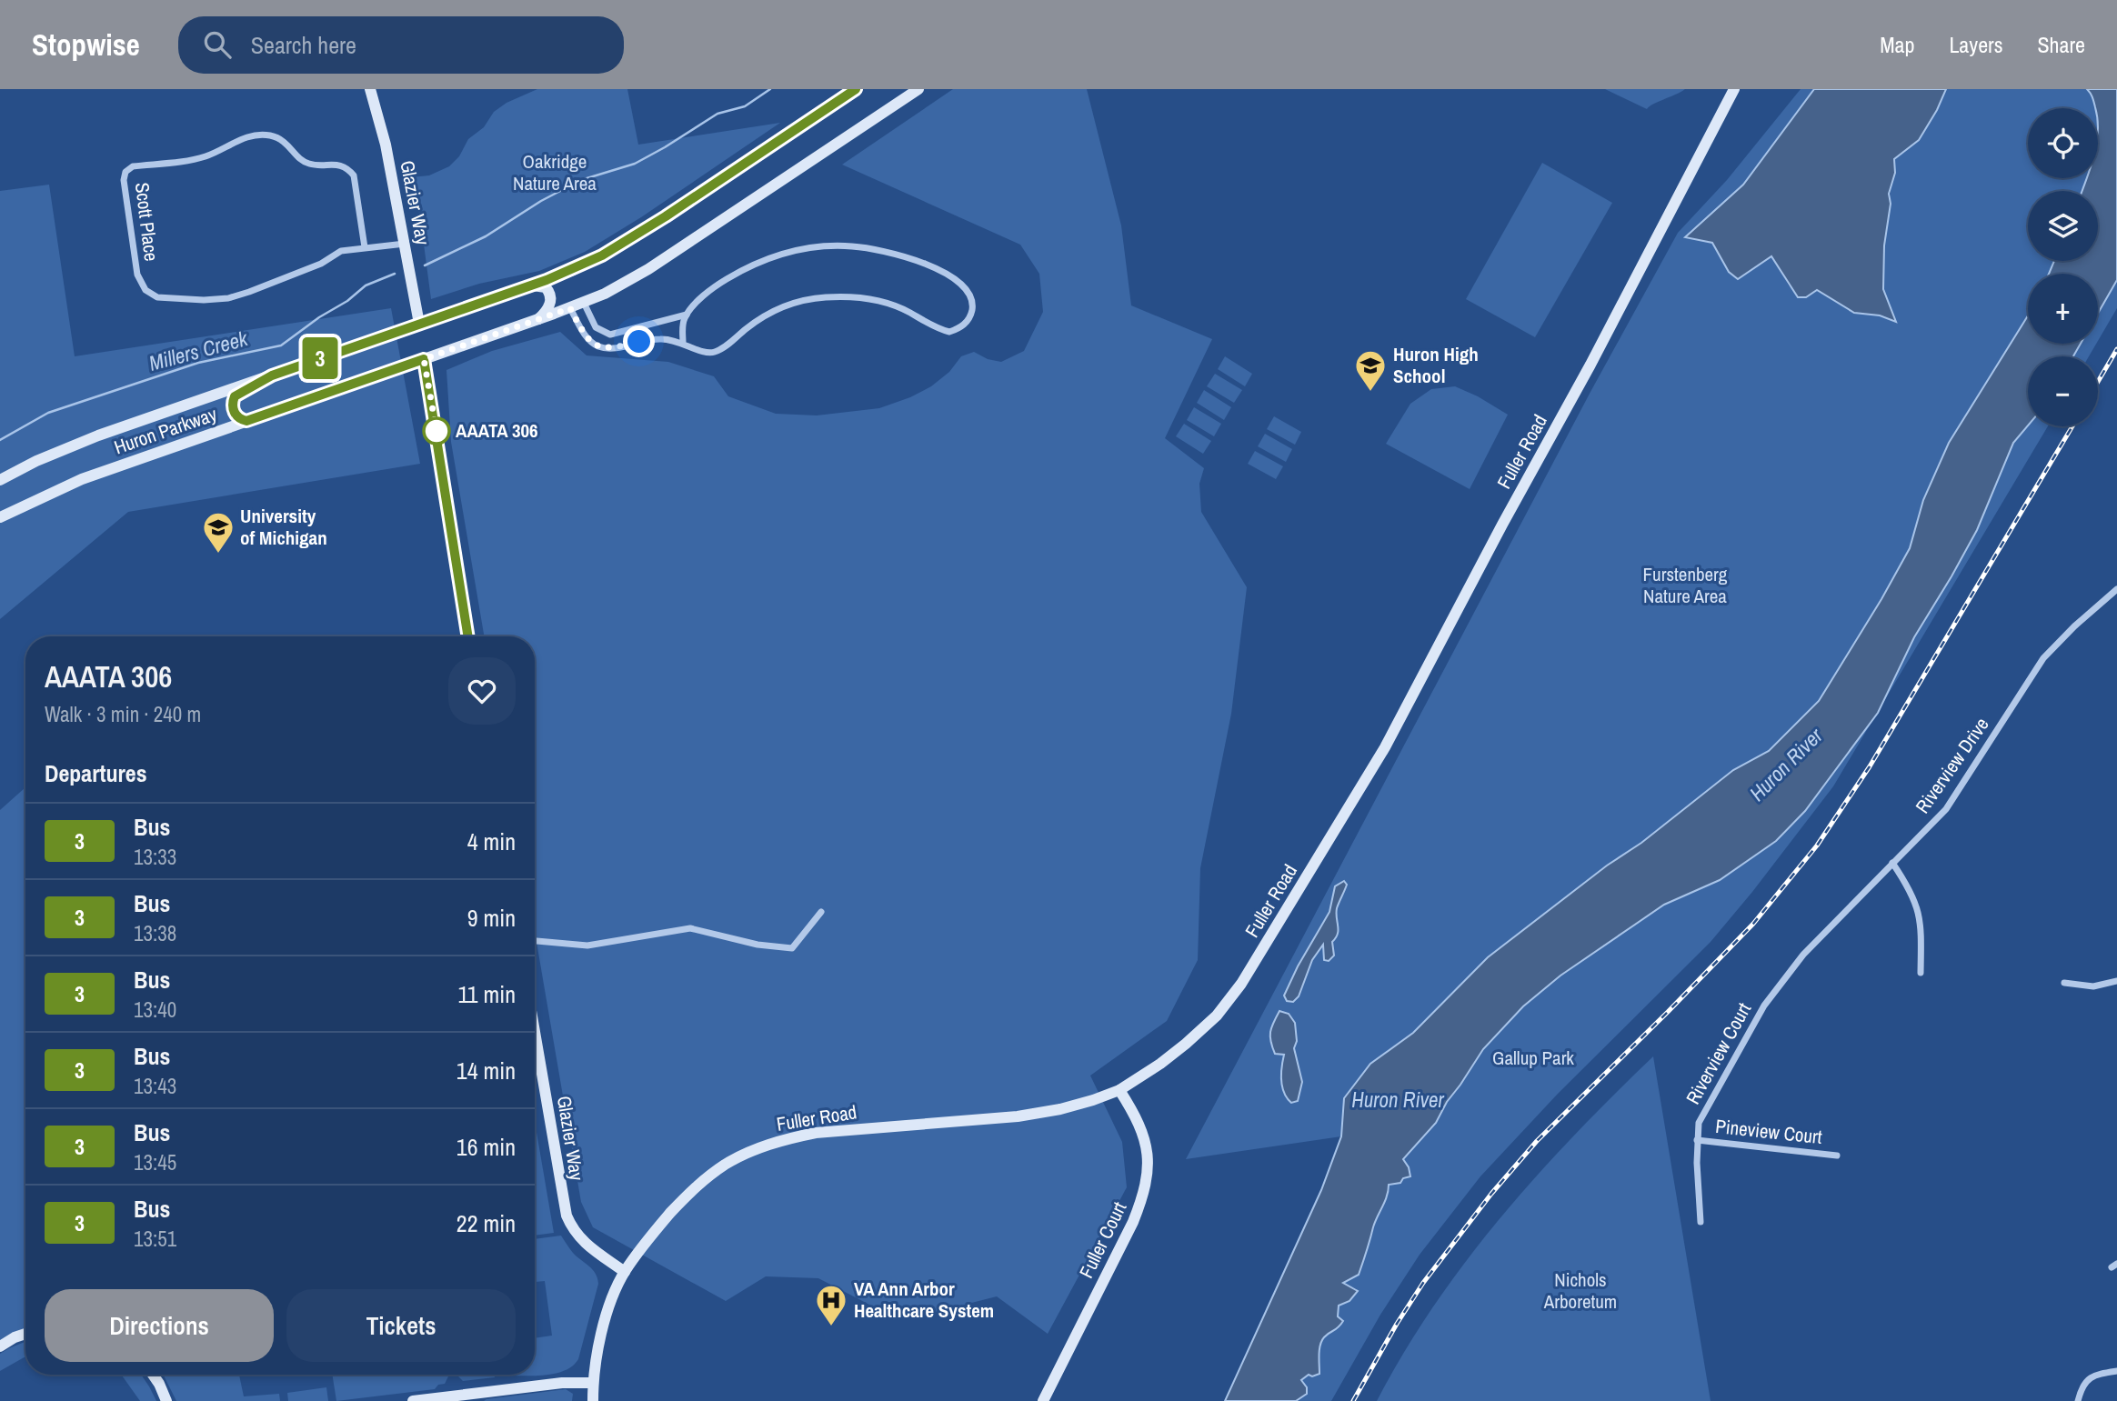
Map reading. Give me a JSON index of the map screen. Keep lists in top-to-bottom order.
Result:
{
  "streets": {
    "main road": [
      "Glazier Way",
      "Huron Parkway",
      "Fuller Road",
      "Fuller Court"
    ],
    "street": [
      "Scott Place",
      "Riverview Drive",
      "Riverview Court",
      "Pineview Court"
    ]
  },
  "crossings": [
    ["Glazier Way", "Scott Place"],
    ["Glazier Way", "Huron Parkway"],
    ["Glazier Way", "Fuller Road"],
    ["Fuller Road", "Fuller Court"],
    ["Riverview Drive", "Riverview Court"],
    ["Riverview Court", "Pineview Court"]
  ],
  "water": ["Millers Creek", "Huron River"],
  "parks": [
    "Oakridge Nature Area",
    "Furstenberg Nature Area",
    "Gallup Park",
    "Nichols Arboretum"
  ],
  "places": {
    "school or university": ["Huron High School", "University of Michigan"],
    "other": ["AAATA 306"],
    "hospital": ["VA Ann Arbor Healthcare System"]
  },
  "lines": ["bus line 3"],
  "page": {
    "header": "Stopwise",
    "search": "Search here",
    "nav": ["Map", "Layers", "Share"],
    "on_map": "3",
    "map_buttons": ["+", "−"],
    "heading": [
      ["AAATA 306", "Walk · 3 min · 240 m"],
      "Departures"
    ],
    "list": [
      {
        "mark": "3",
        "name": "Bus",
        "note": "13:33",
        "value": "4 min"
      },
      {
        "mark": "3",
        "name": "Bus",
        "note": "13:38",
        "value": "9 min"
      },
      {
        "mark": "3",
        "name": "Bus",
        "note": "13:40",
        "value": "11 min"
      },
      {
        "mark": "3",
        "name": "Bus",
        "note": "13:43",
        "value": "14 min"
      },
      {
        "mark": "3",
        "name": "Bus",
        "note": "13:45",
        "value": "16 min"
      },
      {
        "mark": "3",
        "name": "Bus",
        "note": "13:51",
        "value": "22 min"
      }
    ],
    "buttons": ["Directions", "Tickets"]
  }
}
